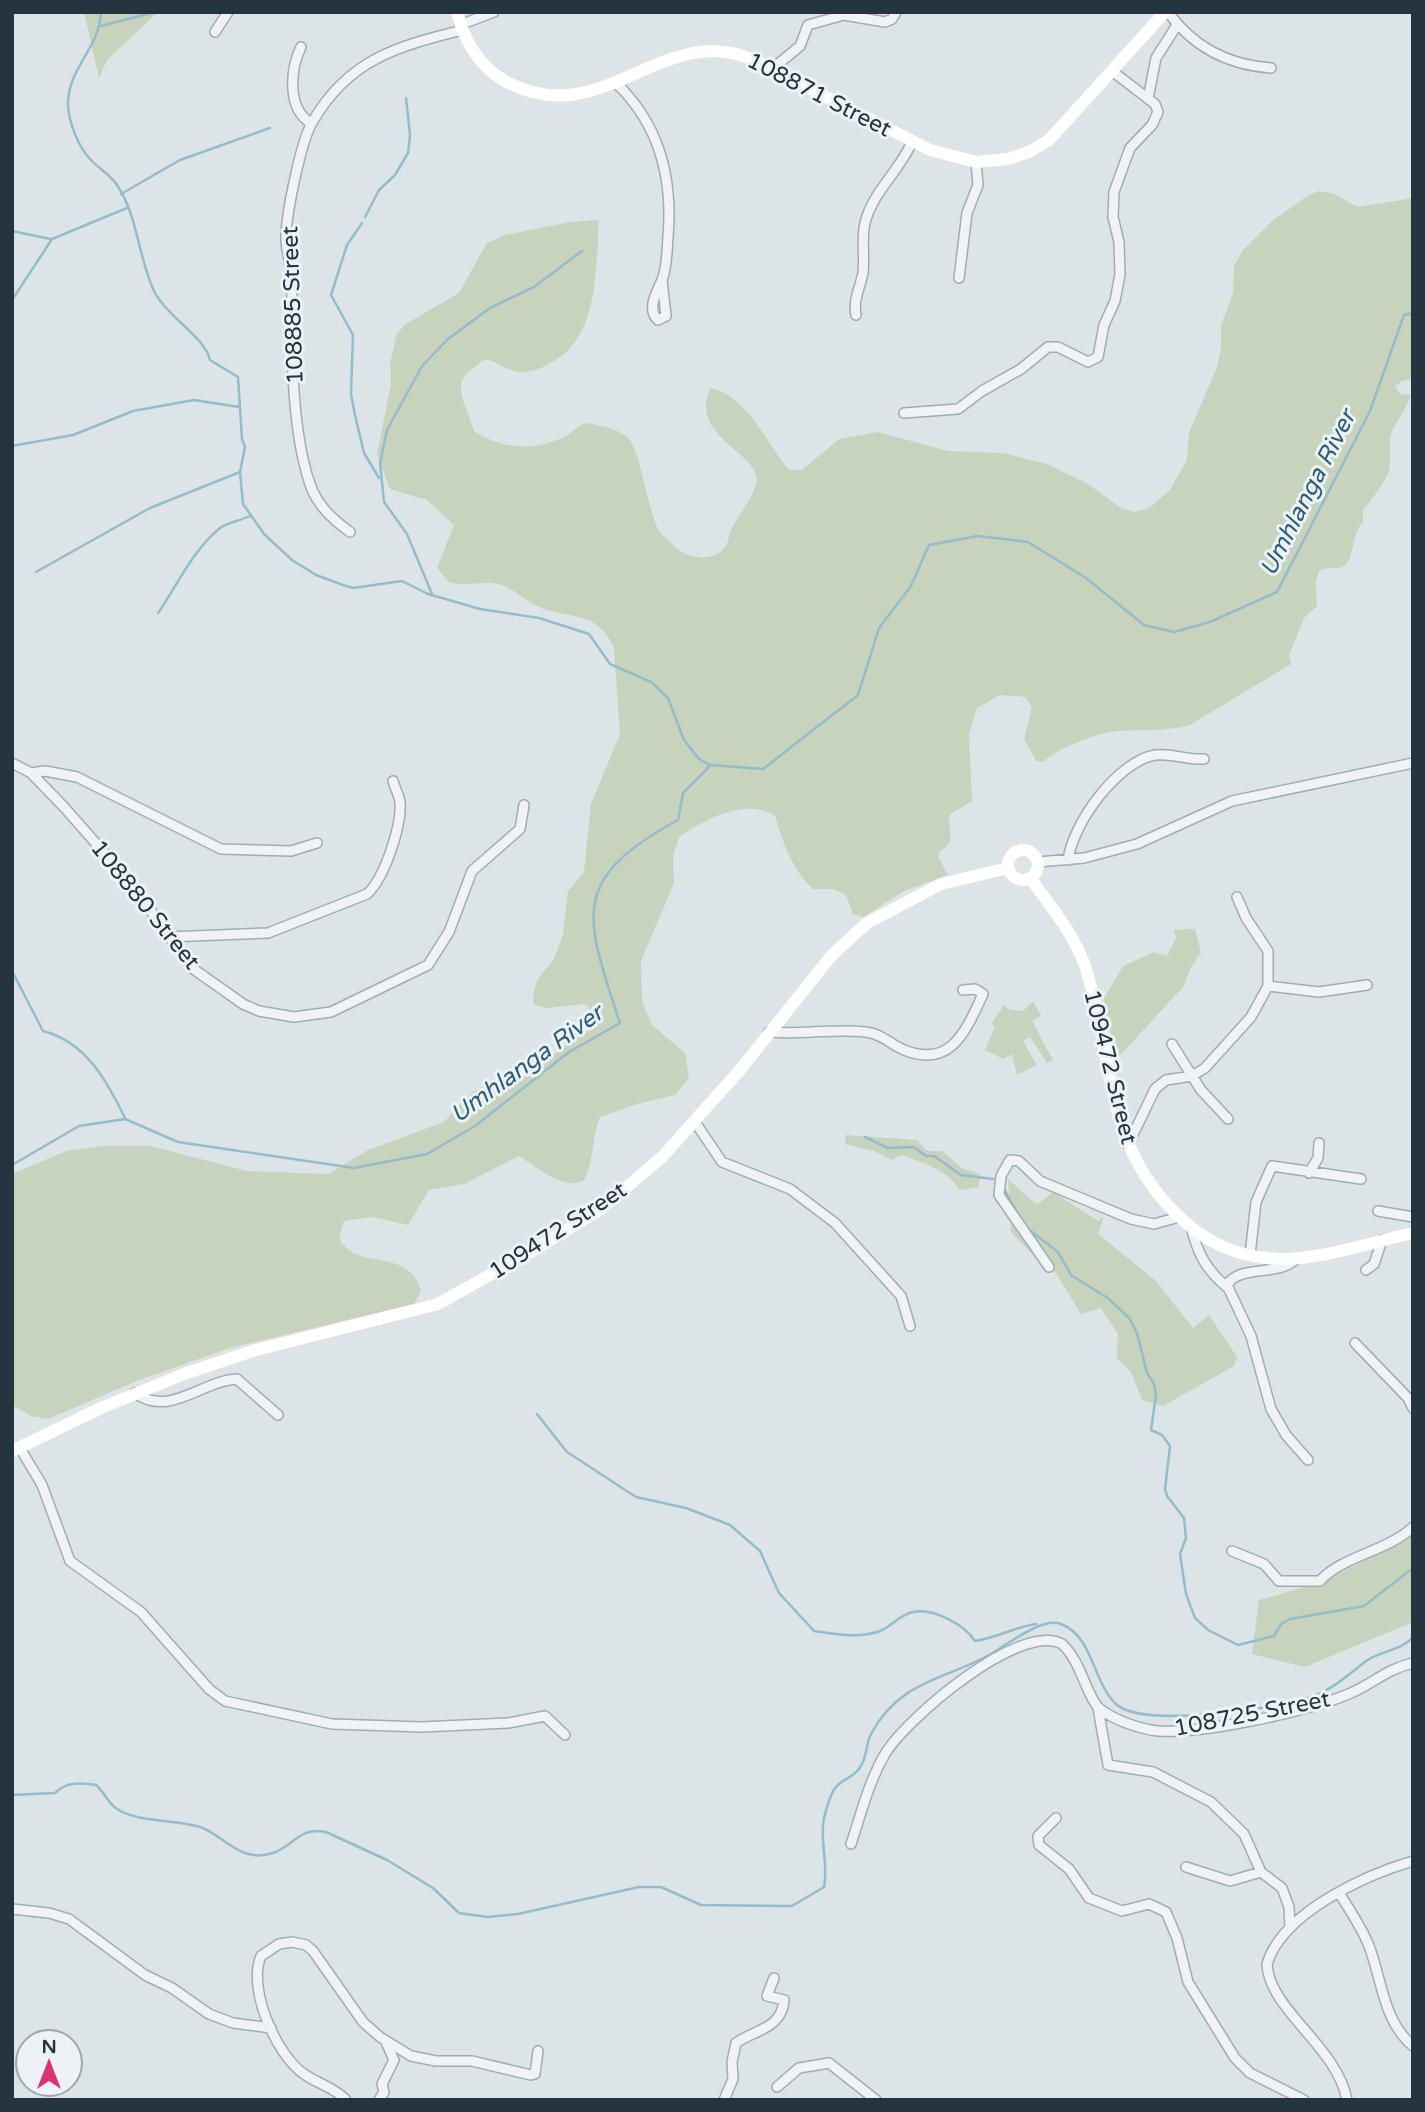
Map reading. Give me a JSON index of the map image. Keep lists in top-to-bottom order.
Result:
{
  "streets": {
    "street": [
      "108871 Street",
      "108885 Street",
      "108880 Street",
      "109472 Street",
      "108725 Street"
    ]
  },
  "crossings": [
    ["108871 Street", "108885 Street"]
  ],
  "water": ["Umhlanga River"],
  "north": "top"
}
